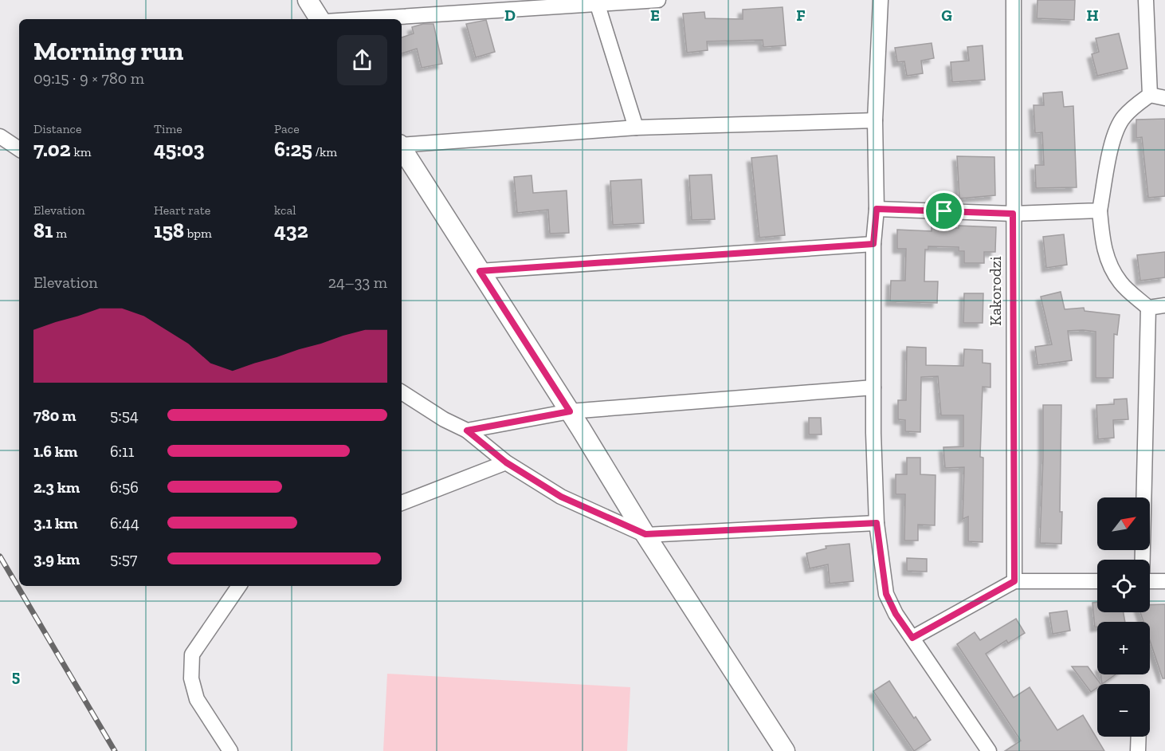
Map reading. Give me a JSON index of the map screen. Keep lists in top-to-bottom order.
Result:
{
  "streets": {
    "street": ["Kakorodzi"]
  },
  "north": "top right",
  "page": {
    "heading": ["Morning run", "09:15 · 9 × 780 m"],
    "stats": [
      ["Distance", "7.02 km"],
      ["Time", "45:03"],
      ["Pace", "6:25 /km"],
      ["Elevation", "81 m"],
      ["Heart rate", "158 bpm"],
      ["kcal", "432"]
    ],
    "chart": ["Elevation", "24–33 m"],
    "list": [
      {
        "name": "780 m",
        "note": "5:54"
      },
      {
        "name": "1.6 km",
        "note": "6:11"
      },
      {
        "name": "2.3 km",
        "note": "6:56"
      },
      {
        "name": "3.1 km",
        "note": "6:44"
      },
      {
        "name": "3.9 km",
        "note": "5:57"
      }
    ],
    "map_buttons": ["+", "−"]
  },
  "grid": {
    "columns": [
      "D",
      "E",
      "F",
      "G",
      "H"
    ],
    "rows": ["5"]
  }
}
